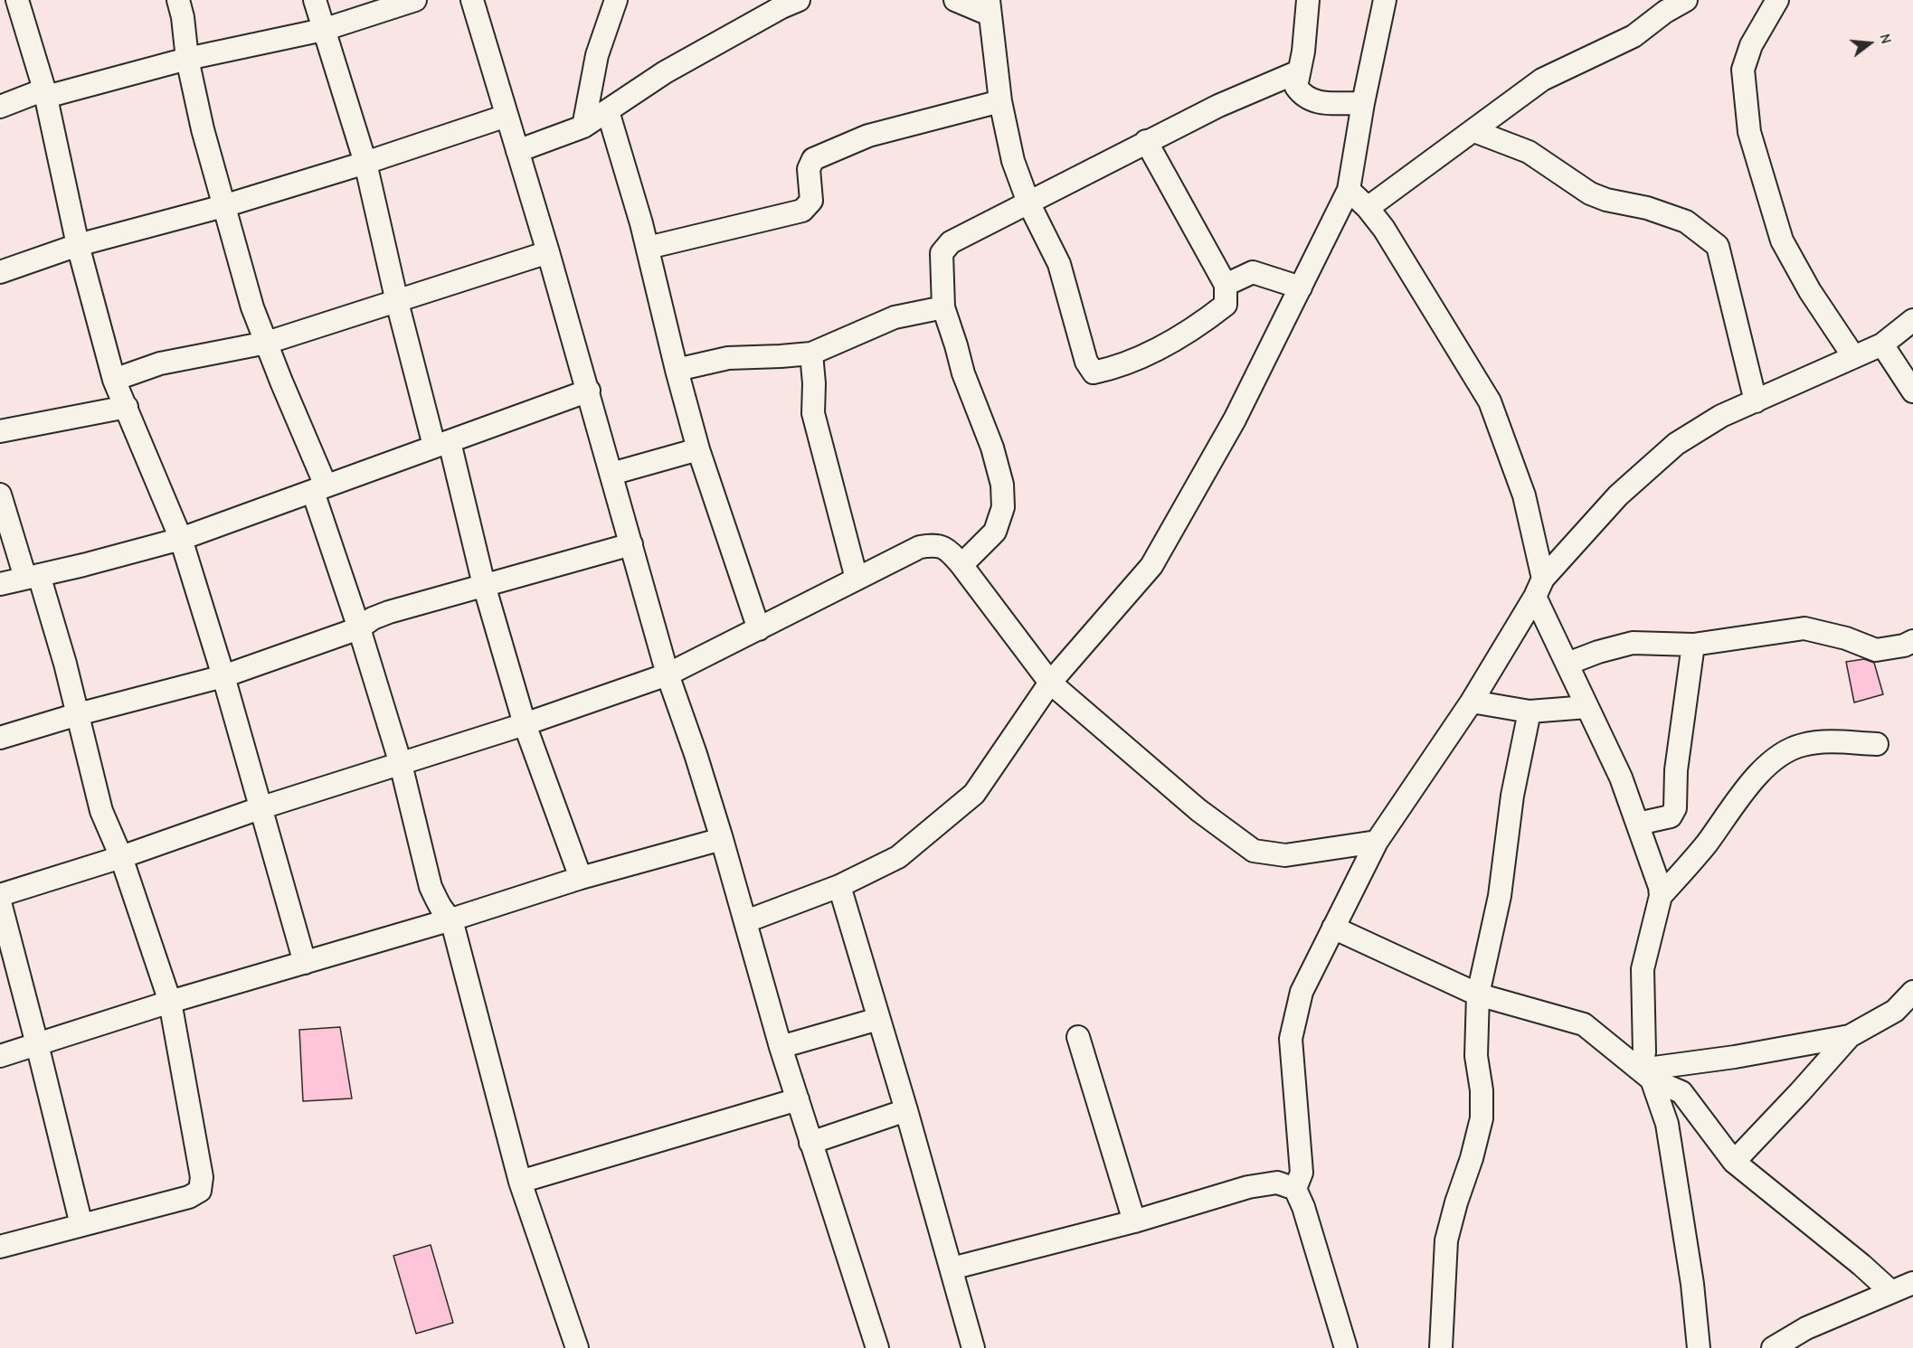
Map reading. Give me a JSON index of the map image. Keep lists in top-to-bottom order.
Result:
{
  "north": "right"
}
